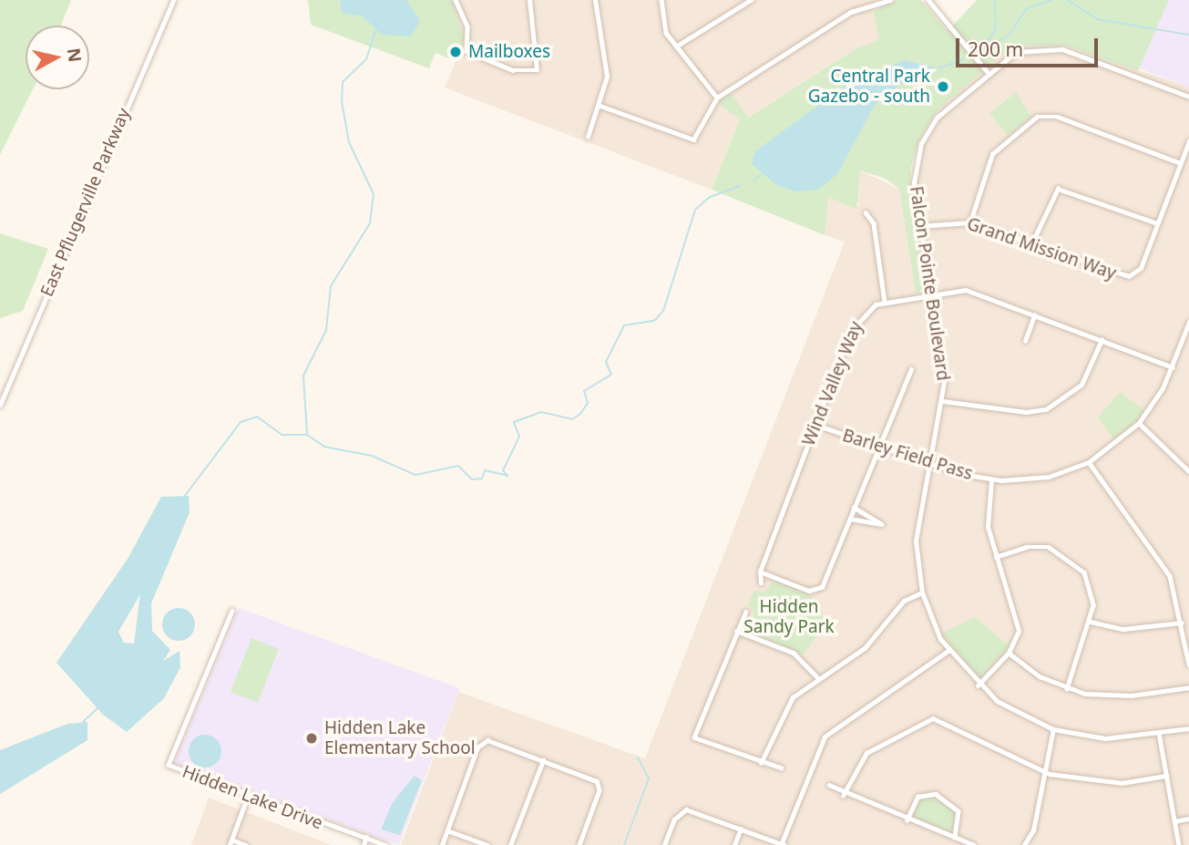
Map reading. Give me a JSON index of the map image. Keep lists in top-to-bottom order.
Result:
{
  "streets": {
    "street": [
      "East Pflugerville Parkway",
      "Grand Mission Way",
      "Falcon Pointe Boulevard",
      "Wind Valley Way",
      "Barley Field Pass",
      "Hidden Lake Drive"
    ]
  },
  "crossings": [
    ["Grand Mission Way", "Falcon Pointe Boulevard"],
    ["Falcon Pointe Boulevard", "Wind Valley Way"],
    ["Falcon Pointe Boulevard", "Barley Field Pass"],
    ["Wind Valley Way", "Barley Field Pass"]
  ],
  "parks": ["Hidden Sandy Park"],
  "places": ["Mailboxes", "Central Park Gazebo - south", "Hidden Lake Elementary School"],
  "scale_bar": "200 m",
  "north": "right"
}
